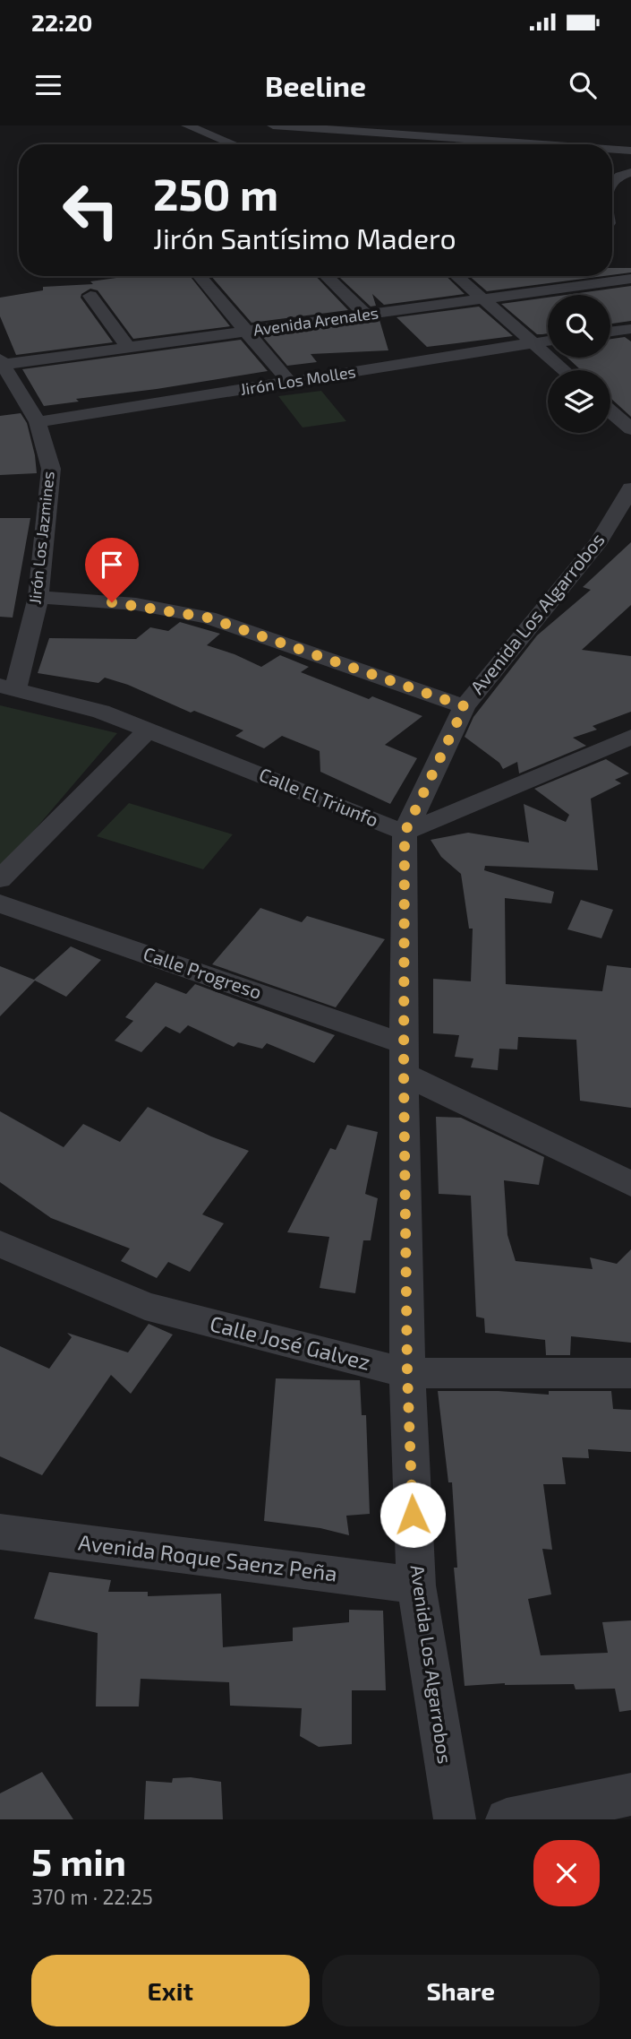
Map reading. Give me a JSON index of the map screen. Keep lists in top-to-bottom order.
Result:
{
  "streets": {
    "street": [
      "Avenida Arenales",
      "Jirón Los Molles",
      "Jirón Los Jazmines",
      "Avenida Los Algarrobos",
      "Calle El Triunfo",
      "Calle Progreso",
      "Calle José Galvez",
      "Avenida Roque Saenz Peña"
    ]
  },
  "crossings": [
    ["Avenida Arenales", "Jirón Los Jazmines"],
    ["Jirón Los Molles", "Jirón Los Jazmines"],
    ["Jirón Los Jazmines", "Calle El Triunfo"],
    ["Avenida Los Algarrobos", "Calle El Triunfo"],
    ["Avenida Los Algarrobos", "Calle Progreso"],
    ["Avenida Los Algarrobos", "Calle José Galvez"],
    ["Avenida Los Algarrobos", "Avenida Roque Saenz Peña"]
  ],
  "page": {
    "status": "22:20",
    "header": "Beeline",
    "turn": ["250 m", "Jirón Santísimo Madero"],
    "heading": ["5 min", "370 m · 22:25"],
    "buttons": ["Exit", "Share"]
  }
}
